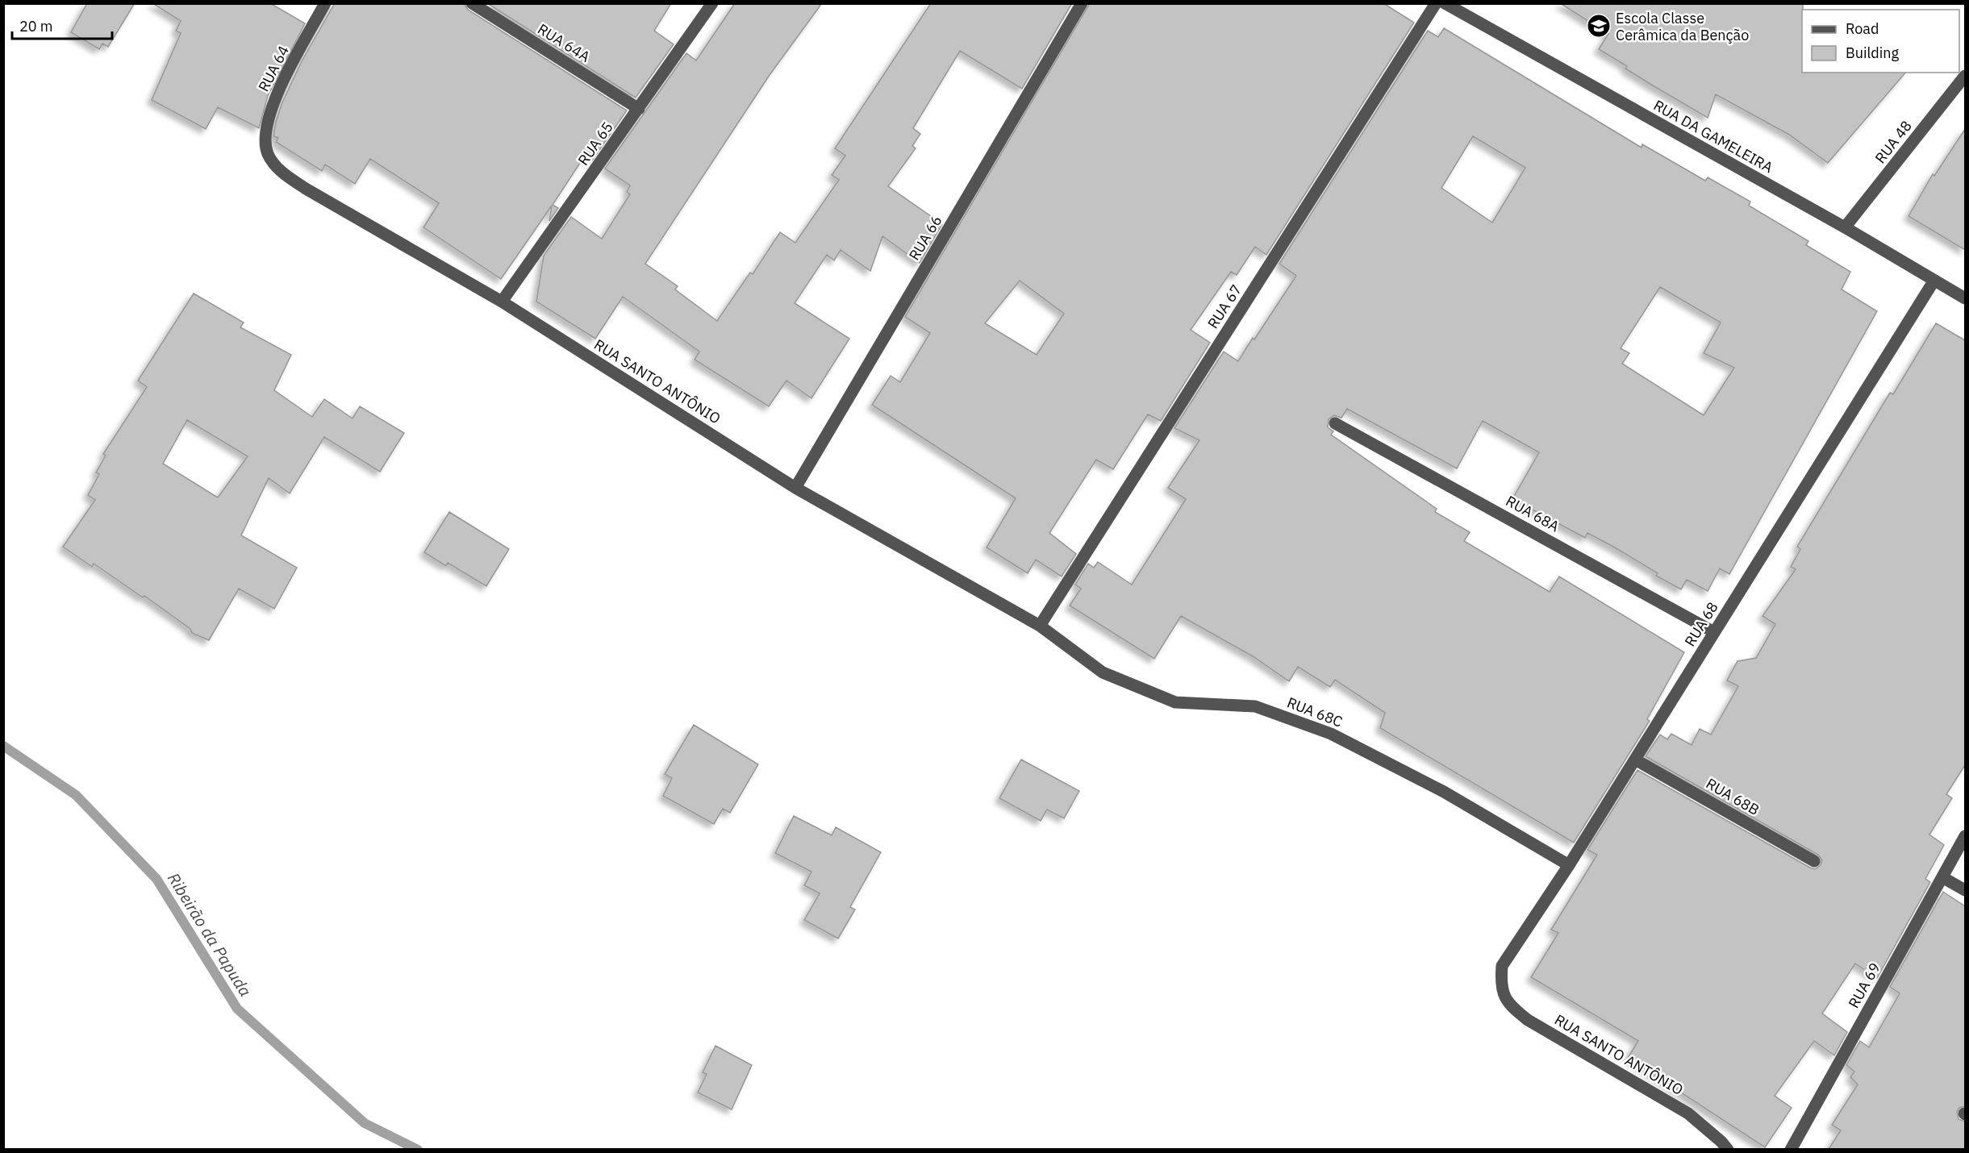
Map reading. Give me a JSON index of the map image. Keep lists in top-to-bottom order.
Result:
{
  "streets": {
    "street": [
      "RUA 64A",
      "RUA 64",
      "RUA DA GAMELEIRA",
      "RUA 48",
      "RUA 65",
      "RUA 66",
      "RUA 67",
      "RUA SANTO ANTÔNIO",
      "RUA 68A",
      "RUA 68",
      "RUA 68C",
      "RUA 68B",
      "RUA 69"
    ]
  },
  "crossings": [
    ["RUA 64A", "RUA 65"],
    ["RUA 64", "RUA SANTO ANTÔNIO"],
    ["RUA DA GAMELEIRA", "RUA 48"],
    ["RUA DA GAMELEIRA", "RUA 68"],
    ["RUA 65", "RUA SANTO ANTÔNIO"],
    ["RUA 66", "RUA SANTO ANTÔNIO"],
    ["RUA 67", "RUA SANTO ANTÔNIO"],
    ["RUA 67", "RUA 68C"],
    ["RUA SANTO ANTÔNIO", "RUA 68"],
    ["RUA SANTO ANTÔNIO", "RUA 68C"],
    ["RUA 68A", "RUA 68"],
    ["RUA 68", "RUA 68C"],
    ["RUA 68", "RUA 68B"]
  ],
  "water": ["Ribeirão da Papuda"],
  "places": {
    "school or university": ["Escola Classe Cerâmica da Benção"]
  },
  "legend": ["Road", "Building"],
  "scale_bar": "20 m"
}
